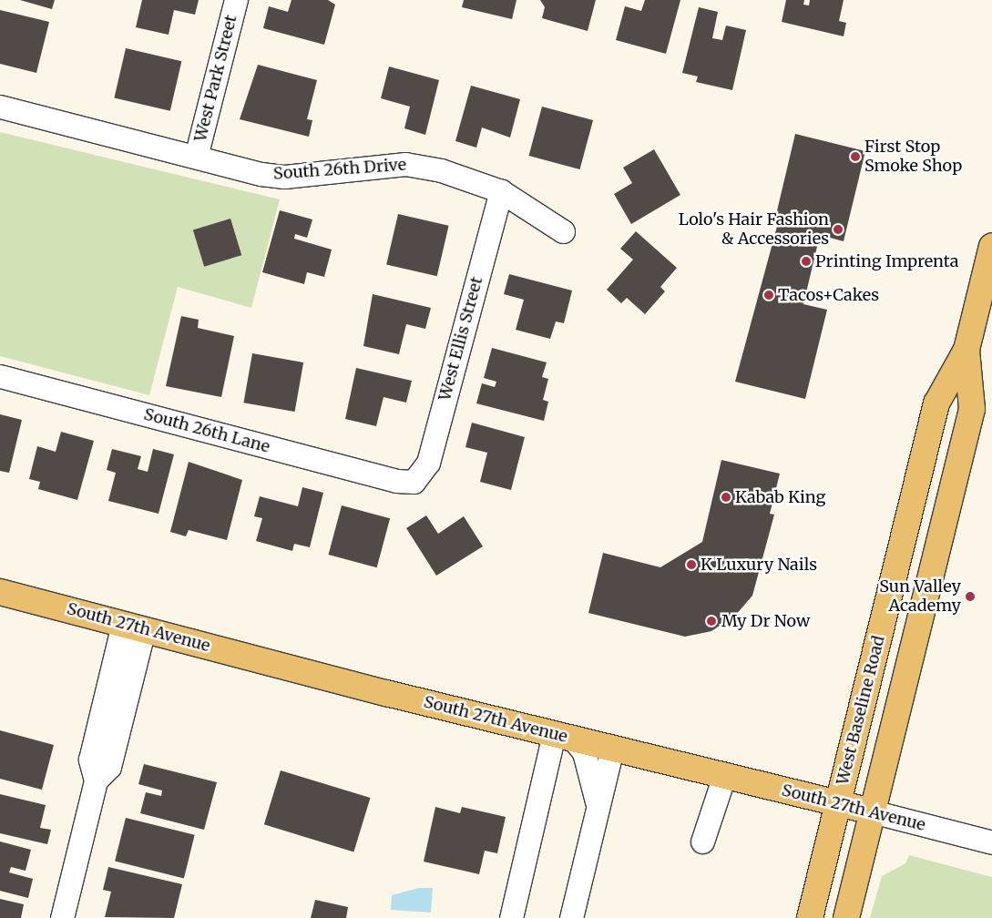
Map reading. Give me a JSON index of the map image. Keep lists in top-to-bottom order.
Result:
{
  "streets": {
    "main road": ["South 27th Avenue", "West Baseline Road"],
    "street": [
      "West Park Street",
      "South 26th Drive",
      "West Ellis Street",
      "South 26th Lane"
    ]
  },
  "crossings": [
    ["West Park Street", "South 26th Drive"],
    ["South 26th Drive", "West Ellis Street"],
    ["West Ellis Street", "South 26th Lane"],
    ["South 27th Avenue", "West Baseline Road"]
  ],
  "places": [
    "First Stop Smoke Shop",
    "Lolo's Hair Fashion & Accessories",
    "Printing Imprenta",
    "Tacos+Cakes",
    "Kabab King",
    "K Luxury Nails",
    "Sun Valley Academy",
    "My Dr Now"
  ]
}
